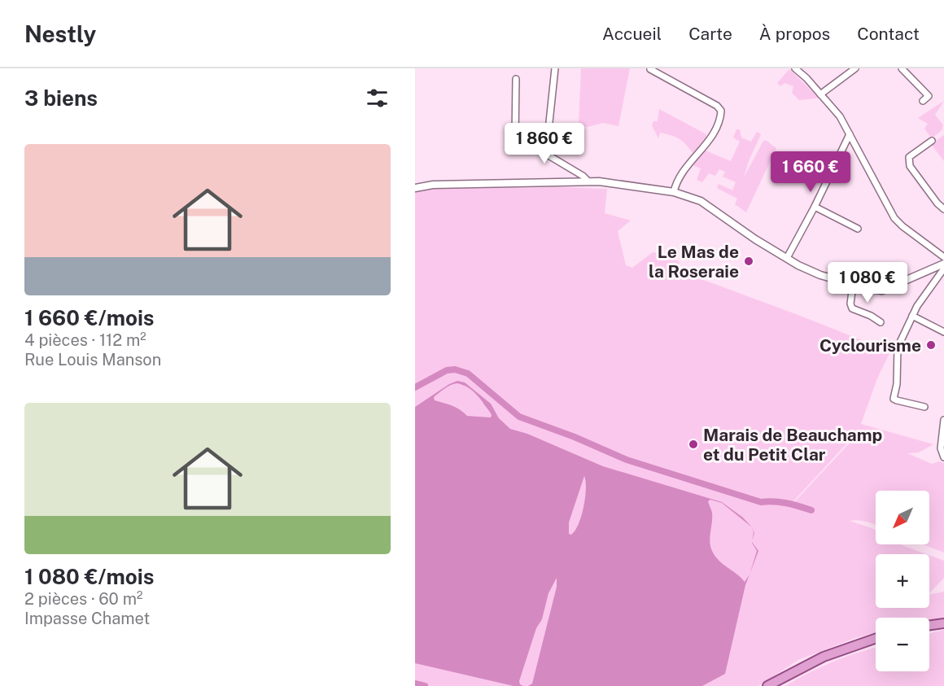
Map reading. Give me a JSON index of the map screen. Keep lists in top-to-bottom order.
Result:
{
  "places": ["Le Mas de la Roseraie", "Cyclourisme", "Marais de Beauchamp et du Petit Clar"],
  "north": "bottom left",
  "page": {
    "header": "Nestly",
    "nav": [
      "Accueil",
      "Carte",
      "À propos",
      "Contact"
    ],
    "heading": "3 biens",
    "price": ["1 860 €", "1 660 €", "1 080 €"],
    "list": [
      {
        "name": "1 660 €/mois",
        "note": "4 pièces · 112 m² · Rue Louis Manson"
      },
      {
        "name": "1 080 €/mois",
        "note": "2 pièces · 60 m² · Impasse Chamet"
      }
    ],
    "map_buttons": ["+", "−"]
  }
}
